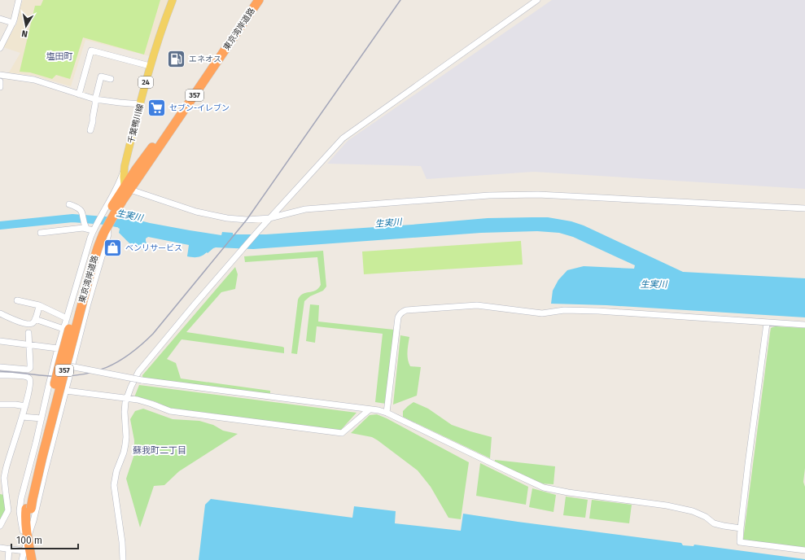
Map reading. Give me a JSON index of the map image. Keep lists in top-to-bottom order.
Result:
{
  "streets": {
    "highway": ["東京湾岸道路", "357"],
    "main road": ["24", "千葉鴨川線"]
  },
  "crossings": [
    ["東京湾岸道路", "千葉鴨川線"]
  ],
  "districts": ["塩田町", "蘇我町二丁目"],
  "water": ["生実川"],
  "places": {
    "fuel station": ["エネオス"],
    "supermarket": ["セブン-イレブン"],
    "shop": ["ベンリサービス"]
  },
  "scale_bar": "100 m",
  "north": "bottom"
}
